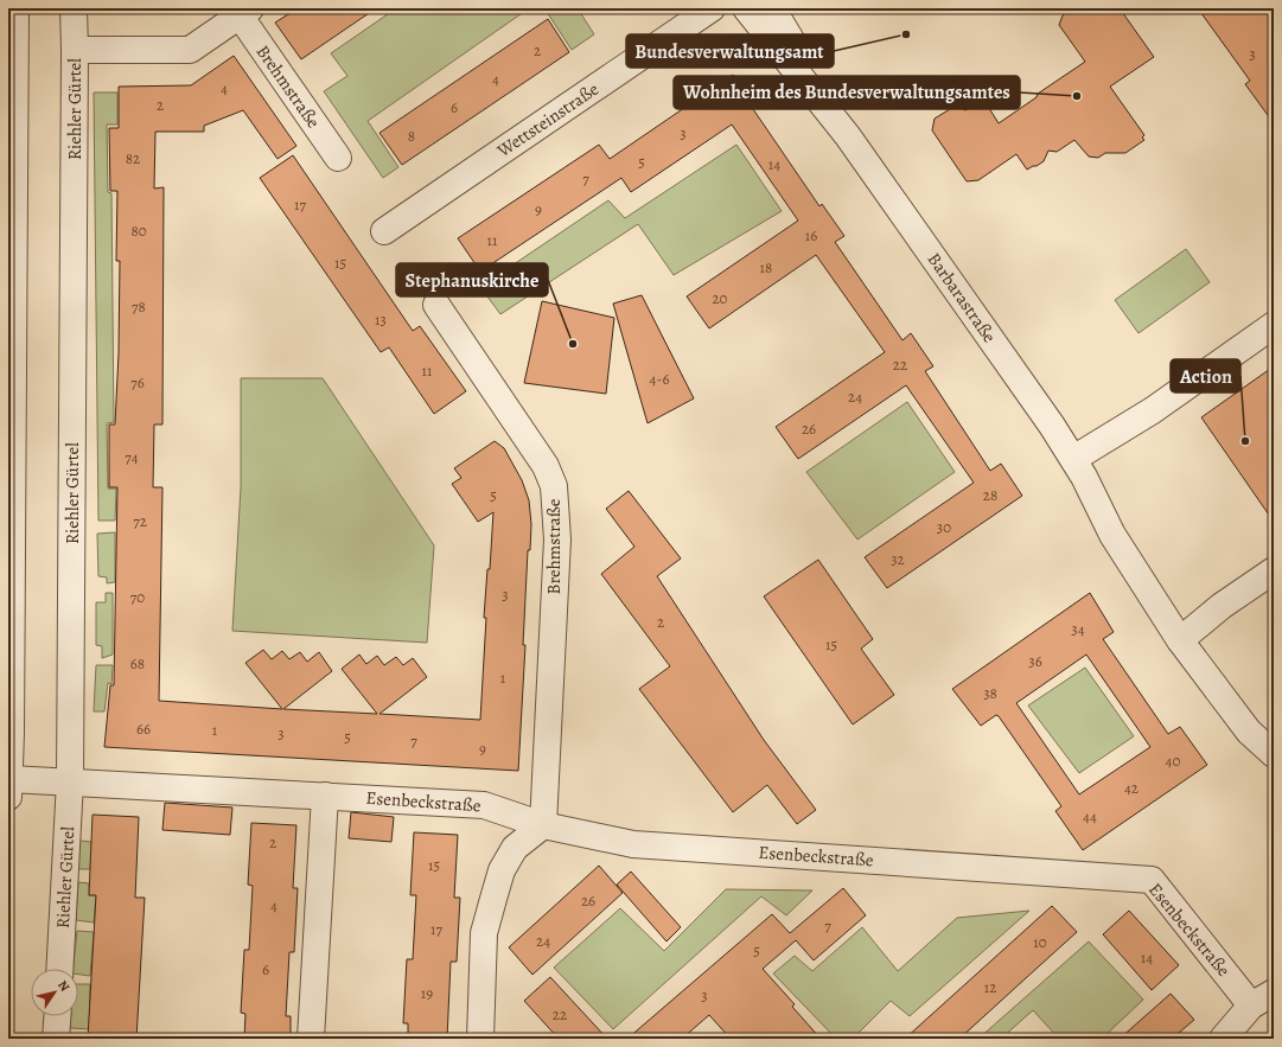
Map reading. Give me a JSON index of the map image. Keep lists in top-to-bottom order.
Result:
{
  "streets": {
    "street": [
      "Brehmstraße",
      "Riehler Gürtel",
      "Wettsteinstraße",
      "Barbarastraße",
      "Esenbeckstraße"
    ]
  },
  "crossings": [
    ["Brehmstraße", "Esenbeckstraße"],
    ["Riehler Gürtel", "Esenbeckstraße"]
  ],
  "places": [
    "Bundesverwaltungsamt",
    "Wohnheim des Bundesverwaltungsamtes",
    "Stephanuskirche",
    "Action"
  ],
  "house_numbers": [
    "2",
    "3",
    "4",
    "4",
    "2",
    "6",
    "3",
    "8",
    "82",
    "5",
    "14",
    "7",
    "17",
    "9",
    "80",
    "16",
    "11",
    "15",
    "18",
    "20",
    "78",
    "13",
    "22",
    "11",
    "4-6",
    "76",
    "24",
    "26",
    "74",
    "5",
    "28",
    "72",
    "30",
    "32",
    "3",
    "70",
    "2",
    "34",
    "15",
    "36",
    "68",
    "1",
    "38",
    "66",
    "1",
    "3",
    "5",
    "7",
    "9",
    "40",
    "42",
    "44",
    "2",
    "15",
    "26",
    "4",
    "7",
    "17",
    "24",
    "10",
    "5",
    "14",
    "6",
    "12",
    "19",
    "3",
    "22"
  ],
  "north": "top right"
}
